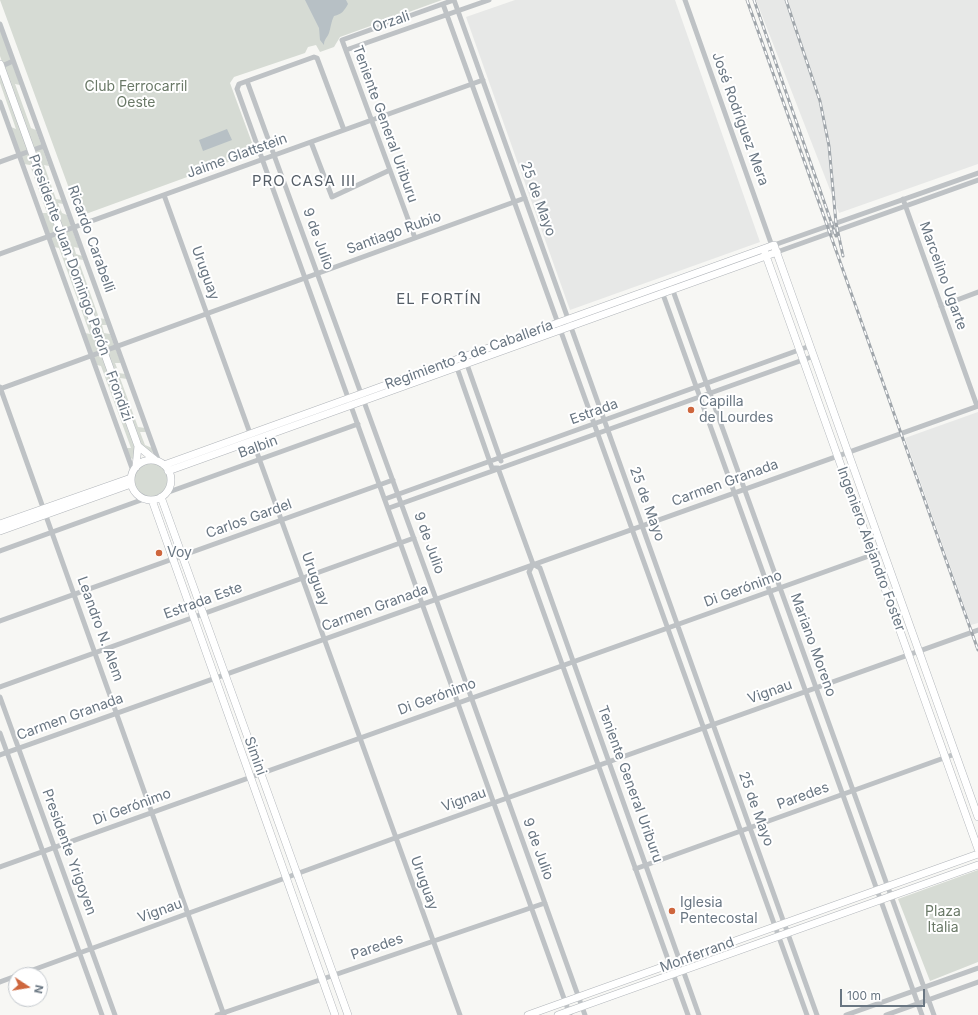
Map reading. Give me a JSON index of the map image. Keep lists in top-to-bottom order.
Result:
{
  "streets": {
    "street": [
      "Orzali",
      "José Rodríguez Mera",
      "Teniente General Uriburu",
      "Jaime Glattstein",
      "25 de Mayo",
      "Santiago Rubio",
      "Ricardo Carabelli",
      "9 de Julio",
      "Presidente Juan Domingo Perón",
      "Uruguay",
      "Marcelino Ugarte",
      "Regimiento 3 de Caballería",
      "Frondizi",
      "Estrada",
      "Balbin",
      "Carmen Granada",
      "Carlos Gardel",
      "Ingeniero Alejandro Foster",
      "Di Gerónimo",
      "Estrada Este",
      "Leandro N. Alem",
      "Mariano Moreno",
      "Vignau",
      "Simini",
      "Paredes",
      "Presidente Yrigoyen",
      "Monferrand"
    ]
  },
  "crossings": [
    ["Orzali", "Teniente General Uriburu"],
    ["Orzali", "25 de Mayo"],
    ["José Rodríguez Mera", "Regimiento 3 de Caballería"],
    ["José Rodríguez Mera", "Ingeniero Alejandro Foster"],
    ["Teniente General Uriburu", "Jaime Glattstein"],
    ["Teniente General Uriburu", "Santiago Rubio"],
    ["Teniente General Uriburu", "Estrada"],
    ["Teniente General Uriburu", "Carmen Granada"],
    ["Teniente General Uriburu", "Di Gerónimo"],
    ["Teniente General Uriburu", "Vignau"],
    ["Teniente General Uriburu", "Paredes"],
    ["Teniente General Uriburu", "Monferrand"],
    ["Jaime Glattstein", "25 de Mayo"],
    ["Jaime Glattstein", "Ricardo Carabelli"],
    ["Jaime Glattstein", "9 de Julio"],
    ["Jaime Glattstein", "Presidente Juan Domingo Perón"],
    ["Jaime Glattstein", "Uruguay"],
    ["Jaime Glattstein", "Frondizi"],
    ["25 de Mayo", "Santiago Rubio"],
    ["25 de Mayo", "Regimiento 3 de Caballería"],
    ["25 de Mayo", "Estrada"],
    ["25 de Mayo", "Carmen Granada"],
    ["25 de Mayo", "Di Gerónimo"],
    ["25 de Mayo", "Vignau"],
    ["25 de Mayo", "Paredes"],
    ["25 de Mayo", "Monferrand"],
    ["Santiago Rubio", "Ricardo Carabelli"],
    ["Santiago Rubio", "9 de Julio"],
    ["Santiago Rubio", "Presidente Juan Domingo Perón"],
    ["Santiago Rubio", "Uruguay"],
    ["Santiago Rubio", "Frondizi"],
    ["Santiago Rubio", "Leandro N. Alem"],
    ["Ricardo Carabelli", "Presidente Juan Domingo Perón"],
    ["Ricardo Carabelli", "Regimiento 3 de Caballería"],
    ["Ricardo Carabelli", "Frondizi"],
    ["Ricardo Carabelli", "Balbin"],
    ["Ricardo Carabelli", "Simini"],
    ["9 de Julio", "Regimiento 3 de Caballería"],
    ["9 de Julio", "Estrada"],
    ["9 de Julio", "Balbin"],
    ["9 de Julio", "Carmen Granada"],
    ["9 de Julio", "Carlos Gardel"],
    ["9 de Julio", "Di Gerónimo"],
    ["9 de Julio", "Estrada Este"],
    ["9 de Julio", "Vignau"],
    ["9 de Julio", "Paredes"],
    ["9 de Julio", "Monferrand"],
    ["Presidente Juan Domingo Perón", "Regimiento 3 de Caballería"],
    ["Presidente Juan Domingo Perón", "Frondizi"],
    ["Presidente Juan Domingo Perón", "Balbin"],
    ["Presidente Juan Domingo Perón", "Simini"],
    ["Uruguay", "Regimiento 3 de Caballería"],
    ["Uruguay", "Balbin"],
    ["Uruguay", "Carmen Granada"],
    ["Uruguay", "Carlos Gardel"],
    ["Uruguay", "Di Gerónimo"],
    ["Uruguay", "Estrada Este"],
    ["Uruguay", "Vignau"],
    ["Uruguay", "Paredes"],
    ["Marcelino Ugarte", "Carmen Granada"],
    ["Regimiento 3 de Caballería", "Frondizi"],
    ["Regimiento 3 de Caballería", "Balbin"],
    ["Regimiento 3 de Caballería", "Ingeniero Alejandro Foster"],
    ["Regimiento 3 de Caballería", "Mariano Moreno"],
    ["Regimiento 3 de Caballería", "Simini"],
    ["Frondizi", "Balbin"],
    ["Frondizi", "Simini"],
    ["Estrada", "Ingeniero Alejandro Foster"],
    ["Estrada", "Mariano Moreno"],
    ["Balbin", "Simini"],
    ["Carmen Granada", "Ingeniero Alejandro Foster"],
    ["Carmen Granada", "Leandro N. Alem"],
    ["Carmen Granada", "Mariano Moreno"],
    ["Carmen Granada", "Simini"],
    ["Carmen Granada", "Presidente Yrigoyen"],
    ["Carlos Gardel", "Leandro N. Alem"],
    ["Carlos Gardel", "Simini"],
    ["Ingeniero Alejandro Foster", "Di Gerónimo"],
    ["Ingeniero Alejandro Foster", "Vignau"],
    ["Ingeniero Alejandro Foster", "Paredes"],
    ["Di Gerónimo", "Leandro N. Alem"],
    ["Di Gerónimo", "Mariano Moreno"],
    ["Di Gerónimo", "Simini"],
    ["Di Gerónimo", "Presidente Yrigoyen"],
    ["Estrada Este", "Leandro N. Alem"],
    ["Estrada Este", "Simini"],
    ["Leandro N. Alem", "Vignau"],
    ["Leandro N. Alem", "Paredes"],
    ["Mariano Moreno", "Vignau"],
    ["Mariano Moreno", "Paredes"],
    ["Mariano Moreno", "Monferrand"],
    ["Vignau", "Simini"],
    ["Vignau", "Presidente Yrigoyen"],
    ["Simini", "Paredes"]
  ],
  "districts": ["PRO CASA III", "EL FORTÍN"],
  "parks": ["Club Ferrocarril Oeste", "Plaza Italia"],
  "places": ["Capilla de Lourdes", "Voy", "Iglesia Pentecostal"],
  "scale_bar": "100 m",
  "north": "right"
}
